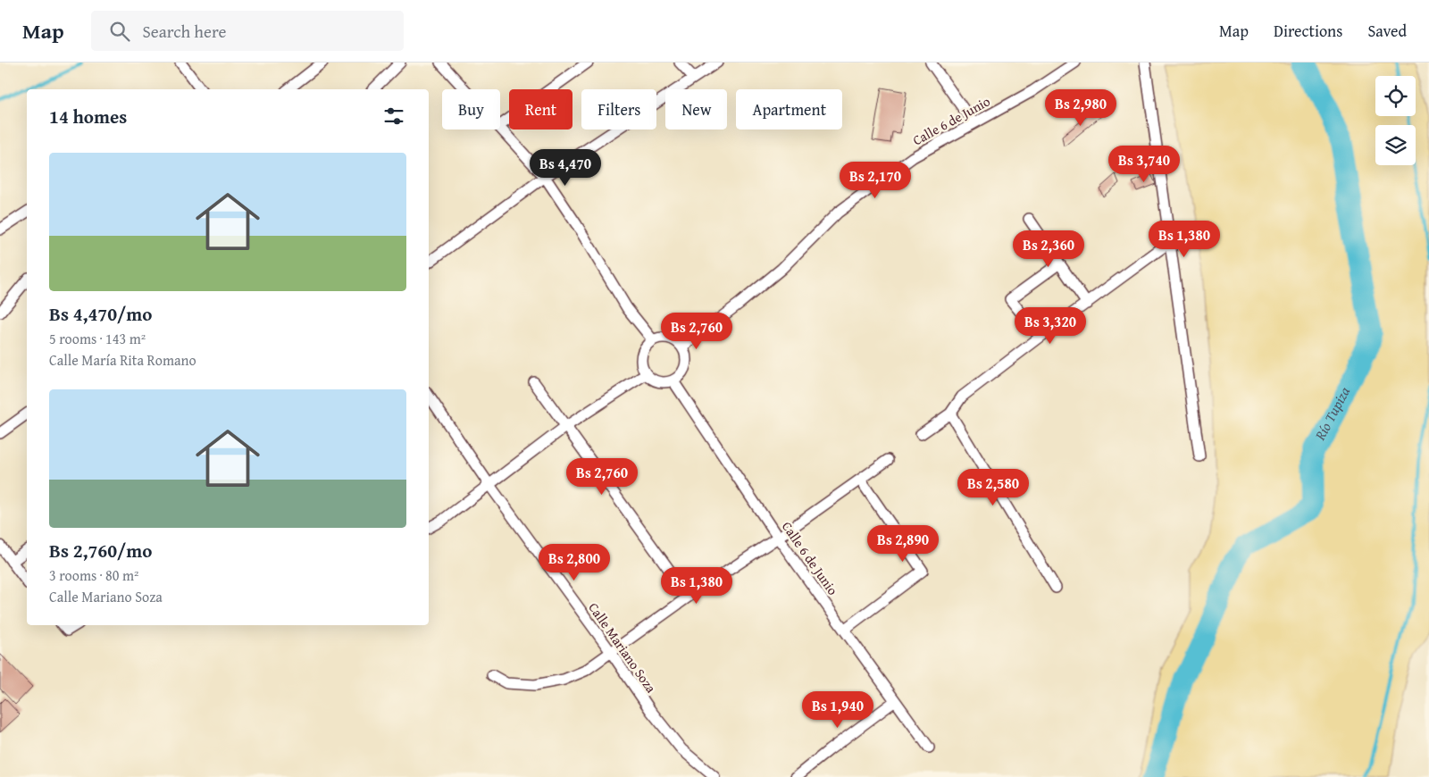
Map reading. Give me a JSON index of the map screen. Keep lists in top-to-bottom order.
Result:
{
  "streets": {
    "street": ["Calle 6 de Junio", "Calle Mariano Soza"]
  },
  "water": ["Río Tupiza"],
  "page": {
    "header": "Map",
    "search": "Search here",
    "nav": ["Map", "Directions", "Saved"],
    "price": [
      "Bs 2,980",
      "Bs 3,740",
      "Bs 4,470",
      "Bs 2,170",
      "Bs 1,380",
      "Bs 2,360",
      "Bs 3,320",
      "Bs 2,760",
      "Bs 2,760",
      "Bs 2,580",
      "Bs 2,890",
      "Bs 2,800",
      "Bs 1,380",
      "Bs 1,940"
    ],
    "chip": [
      "Buy",
      "Rent",
      "Filters",
      "New",
      "Apartment"
    ],
    "heading": "14 homes",
    "list": [
      {
        "name": "Bs 4,470/mo",
        "note": "5 rooms · 143 m² · Calle María Rita Romano"
      },
      {
        "name": "Bs 2,760/mo",
        "note": "3 rooms · 80 m² · Calle Mariano Soza"
      }
    ]
  }
}
